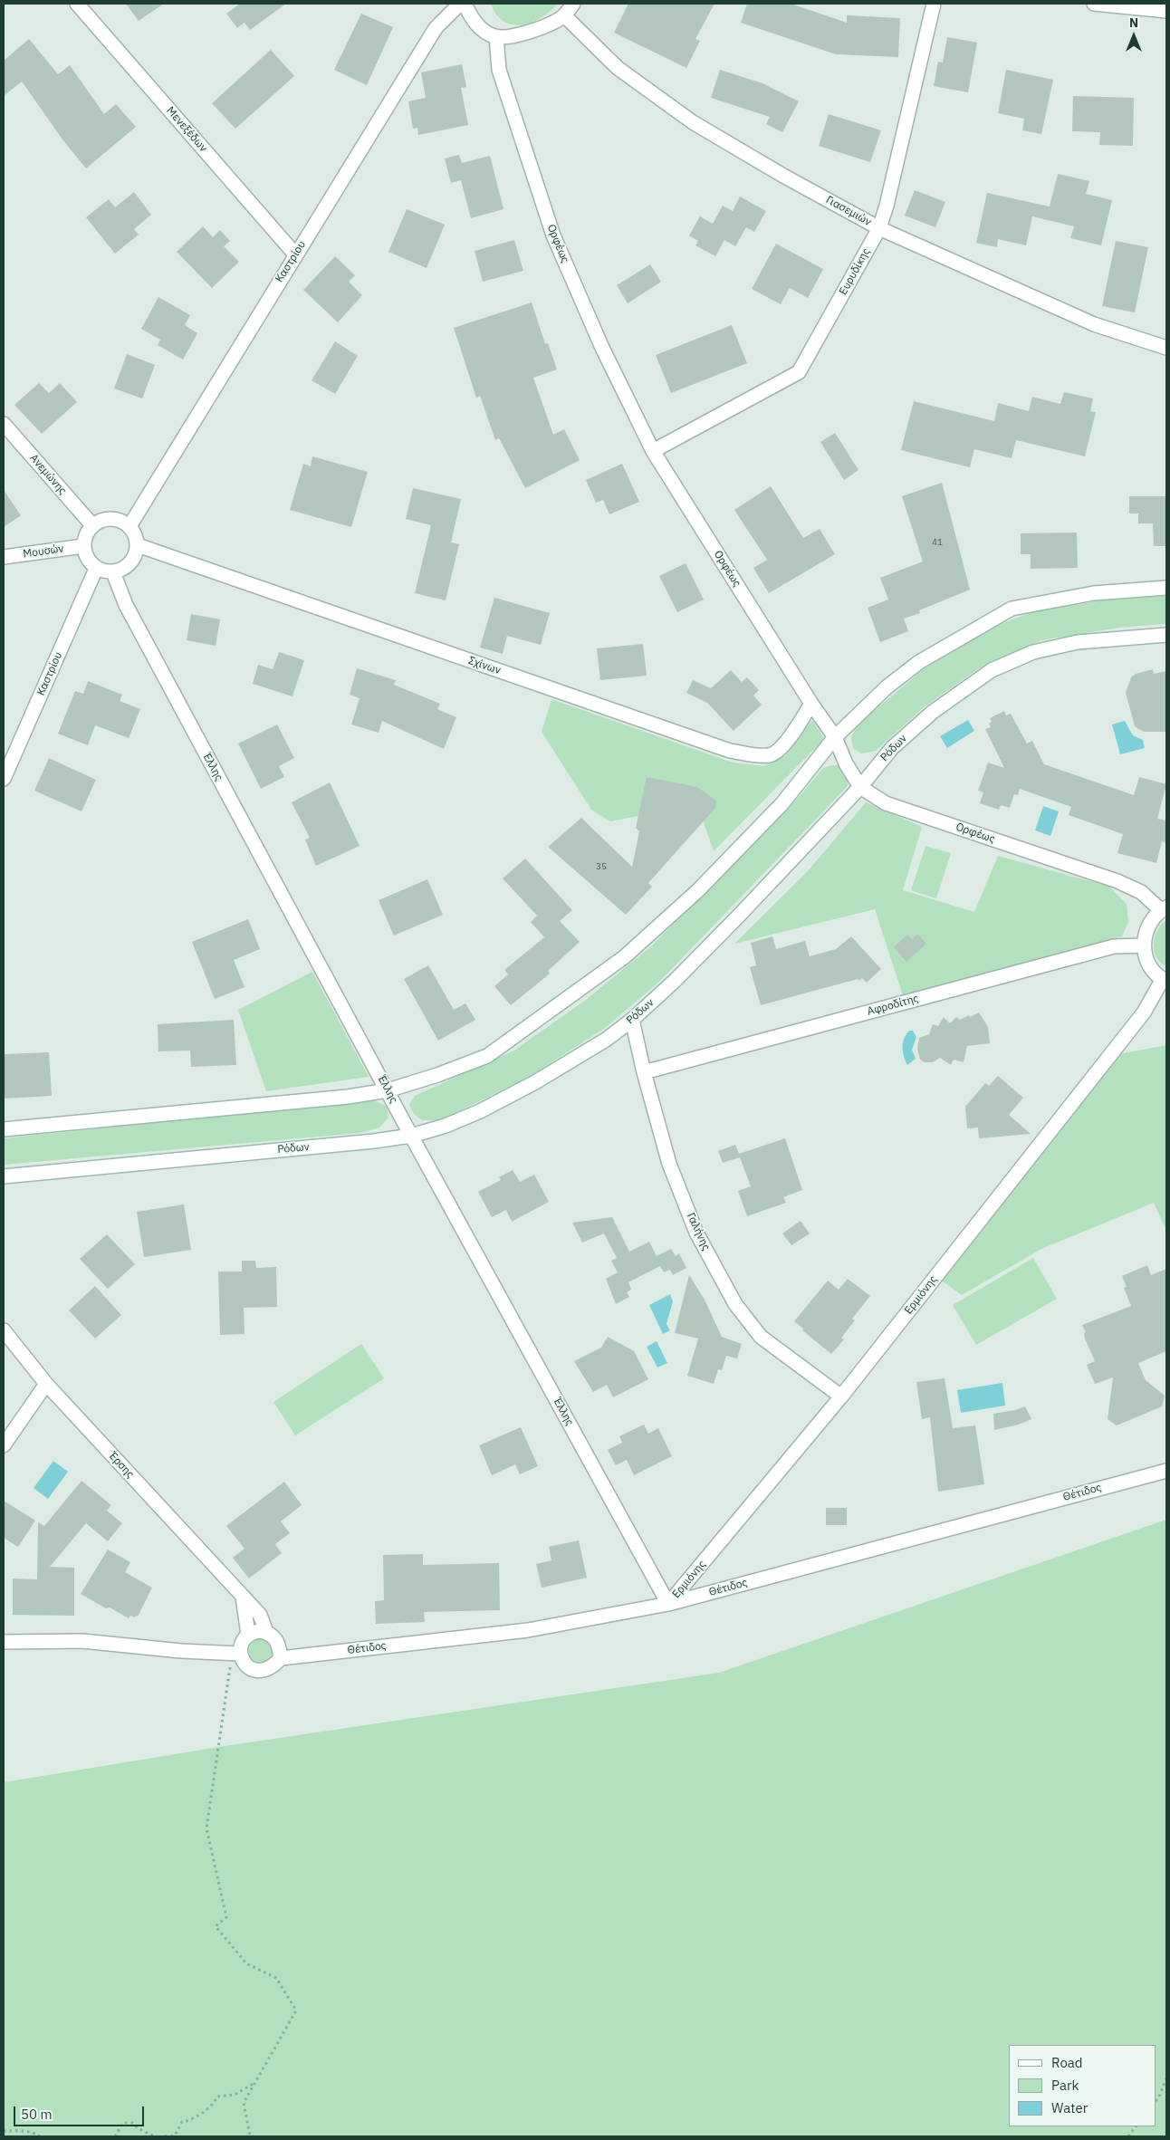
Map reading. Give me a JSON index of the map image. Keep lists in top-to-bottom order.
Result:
{
  "streets": {
    "street": [
      "Μενεξέδων",
      "Γιασεμιών",
      "Ορφέως",
      "Καστρίου",
      "Ευρυδίκης",
      "Ανεμώνης",
      "Μουσών",
      "Σχίνων",
      "Ρόδων",
      "Έλλης",
      "Αφροδίτης",
      "Γαλήνης",
      "Ερμιόνης",
      "Έρσης",
      "Θέτιδος"
    ]
  },
  "crossings": [
    ["Μενεξέδων", "Καστρίου"],
    ["Γιασεμιών", "Ευρυδίκης"],
    ["Ορφέως", "Ευρυδίκης"],
    ["Ορφέως", "Σχίνων"],
    ["Ορφέως", "Ρόδων"],
    ["Καστρίου", "Ανεμώνης"],
    ["Καστρίου", "Μουσών"],
    ["Καστρίου", "Σχίνων"],
    ["Καστρίου", "Έλλης"],
    ["Ανεμώνης", "Μουσών"],
    ["Ανεμώνης", "Σχίνων"],
    ["Ανεμώνης", "Έλλης"],
    ["Μουσών", "Σχίνων"],
    ["Μουσών", "Έλλης"],
    ["Σχίνων", "Έλλης"],
    ["Ρόδων", "Έλλης"],
    ["Ρόδων", "Γαλήνης"],
    ["Έλλης", "Ερμιόνης"],
    ["Έλλης", "Θέτιδος"],
    ["Αφροδίτης", "Γαλήνης"],
    ["Γαλήνης", "Ερμιόνης"],
    ["Ερμιόνης", "Θέτιδος"],
    ["Έρσης", "Θέτιδος"]
  ],
  "house_numbers": ["41", "35"],
  "legend": ["Road", "Park", "Water"],
  "scale_bar": "50 m",
  "north": "top"
}
